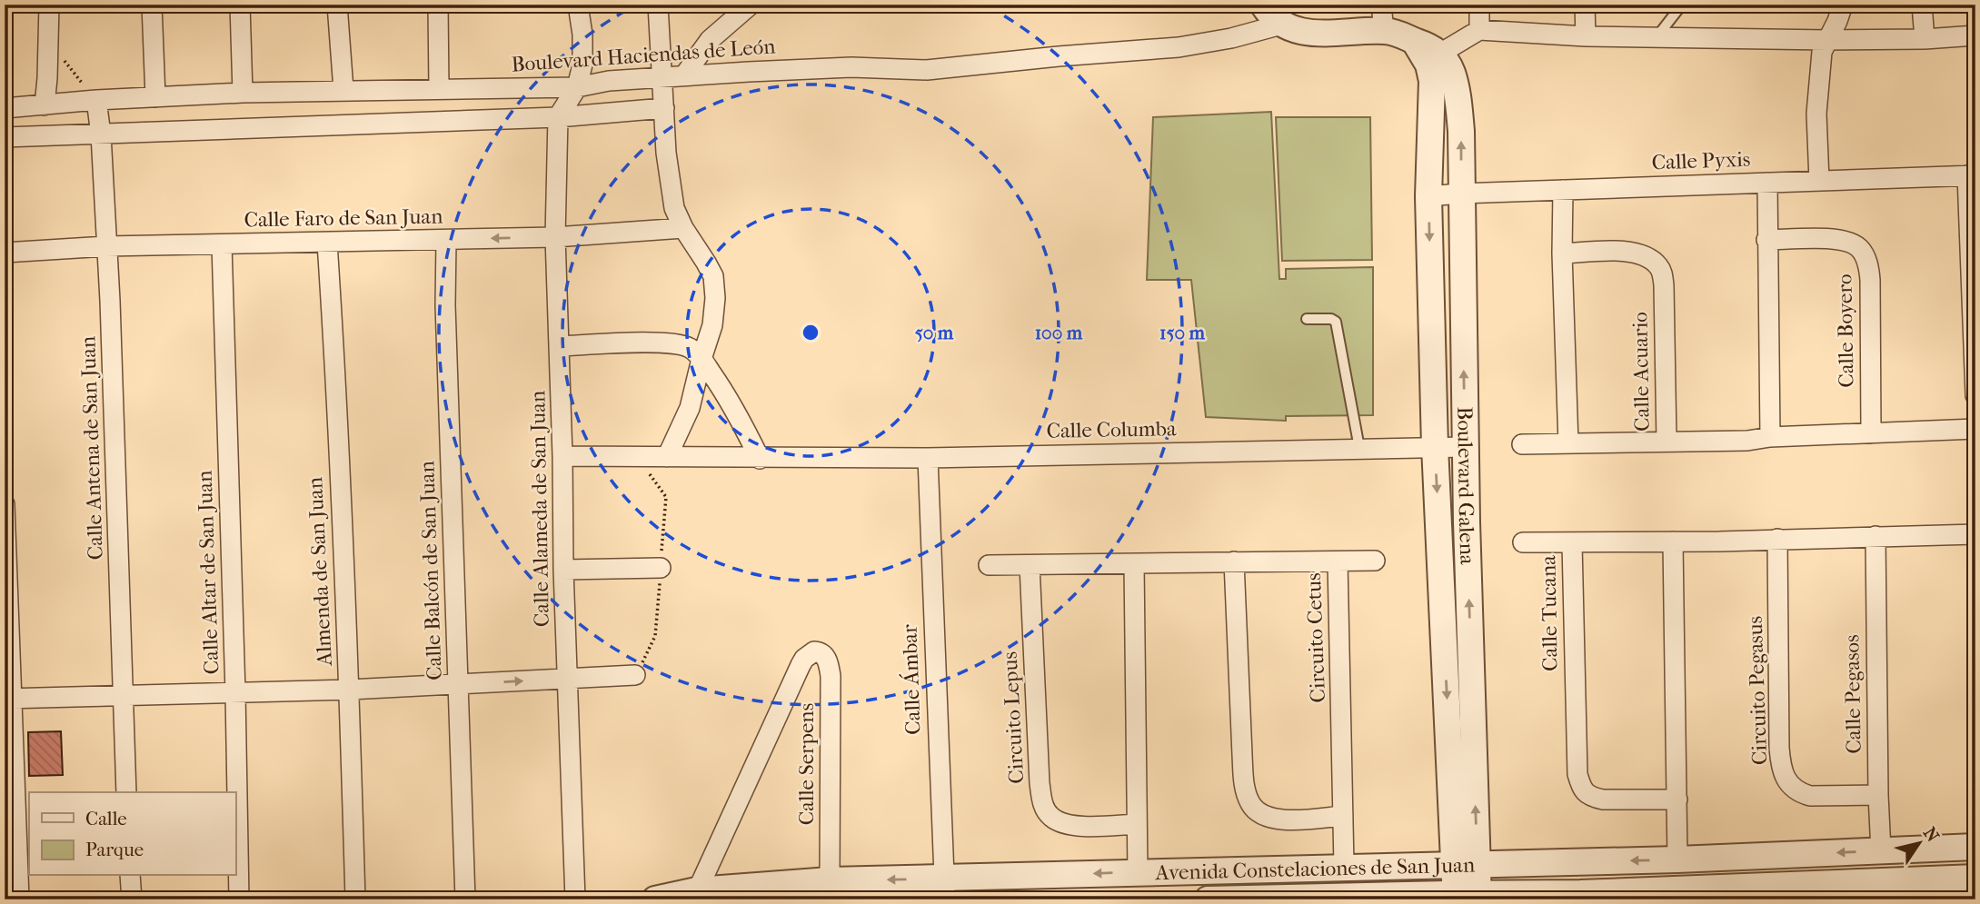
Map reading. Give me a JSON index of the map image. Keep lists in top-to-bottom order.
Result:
{
  "streets": {
    "street": [
      "Boulevard Haciendas de León",
      "Calle Pyxis",
      "Calle Faro de San Juan",
      "Calle Boyero",
      "Calle Acuario",
      "Calle Columba",
      "Calle Antena de San Juan",
      "Boulevard Galena",
      "Calle Alameda de San Juan",
      "Calle Balcón de San Juan",
      "Almenda de San Juan",
      "Calle Altar de San Juan",
      "Calle Tucana",
      "Circuito Cetus",
      "Calle Ámbar",
      "Circuito Pegasus",
      "Calle Pegasos",
      "Circuito Lepus",
      "Calle Serpens",
      "Avenida Constelaciones de San Juan"
    ]
  },
  "crossings": [
    ["Boulevard Haciendas de León", "Calle Antena de San Juan"],
    ["Calle Pyxis", "Boulevard Galena"],
    ["Calle Faro de San Juan", "Calle Antena de San Juan"],
    ["Calle Faro de San Juan", "Calle Alameda de San Juan"],
    ["Calle Faro de San Juan", "Calle Balcón de San Juan"],
    ["Calle Faro de San Juan", "Almenda de San Juan"],
    ["Calle Faro de San Juan", "Calle Altar de San Juan"],
    ["Calle Columba", "Boulevard Galena"],
    ["Calle Columba", "Calle Alameda de San Juan"],
    ["Calle Columba", "Calle Ámbar"],
    ["Boulevard Galena", "Avenida Constelaciones de San Juan"],
    ["Circuito Cetus", "Circuito Lepus"],
    ["Circuito Cetus", "Avenida Constelaciones de San Juan"],
    ["Calle Ámbar", "Avenida Constelaciones de San Juan"],
    ["Circuito Pegasus", "Calle Pegasos"],
    ["Calle Pegasos", "Avenida Constelaciones de San Juan"],
    ["Calle Serpens", "Avenida Constelaciones de San Juan"]
  ],
  "legend": ["Calle", "Parque"],
  "north": "top right",
  "rings": ["50 m", "100 m", "150 m"]
}
